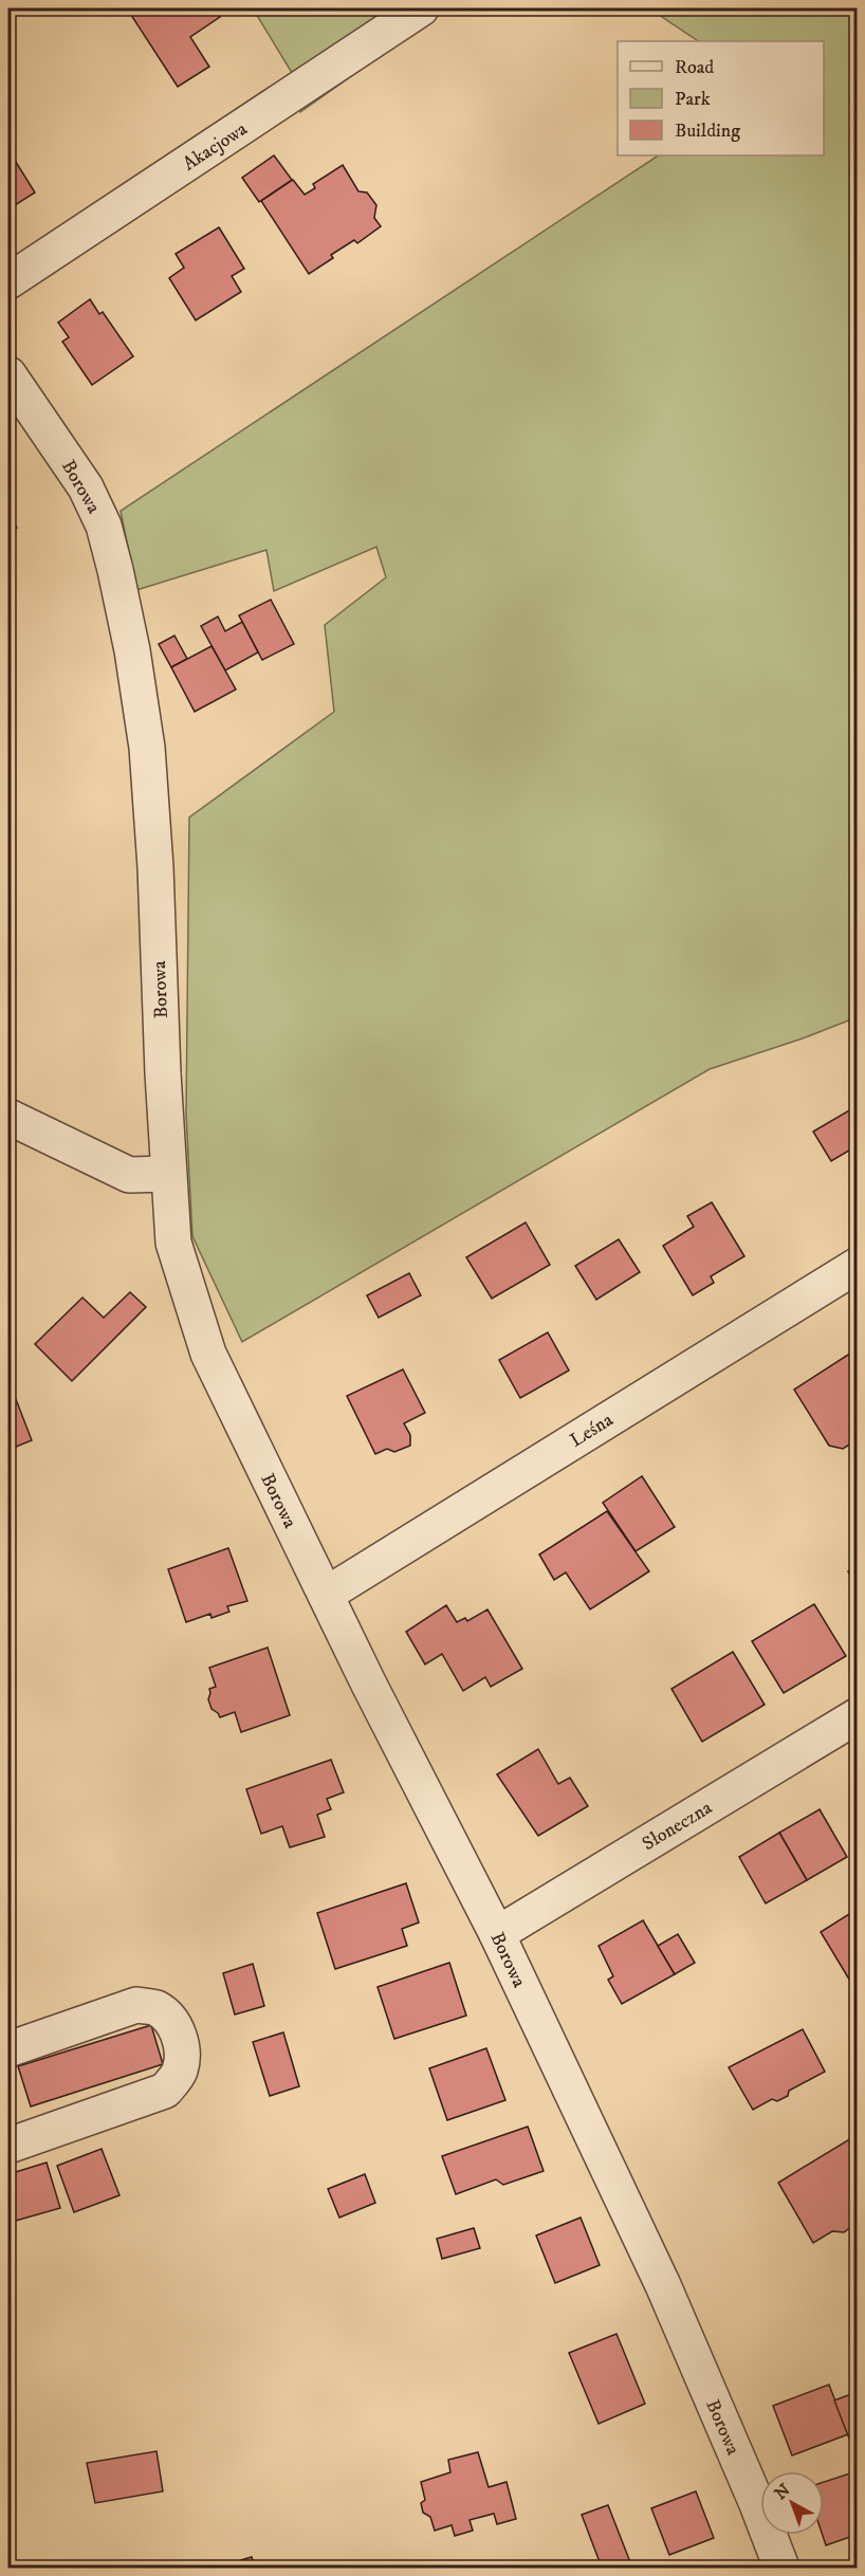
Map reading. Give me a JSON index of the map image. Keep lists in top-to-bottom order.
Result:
{
  "streets": {
    "street": [
      "Akacjowa",
      "Borowa",
      "Leśna",
      "Słoneczna"
    ]
  },
  "crossings": [
    ["Borowa", "Leśna"],
    ["Borowa", "Słoneczna"]
  ],
  "legend": ["Road", "Park", "Building"],
  "north": "top left"
}
